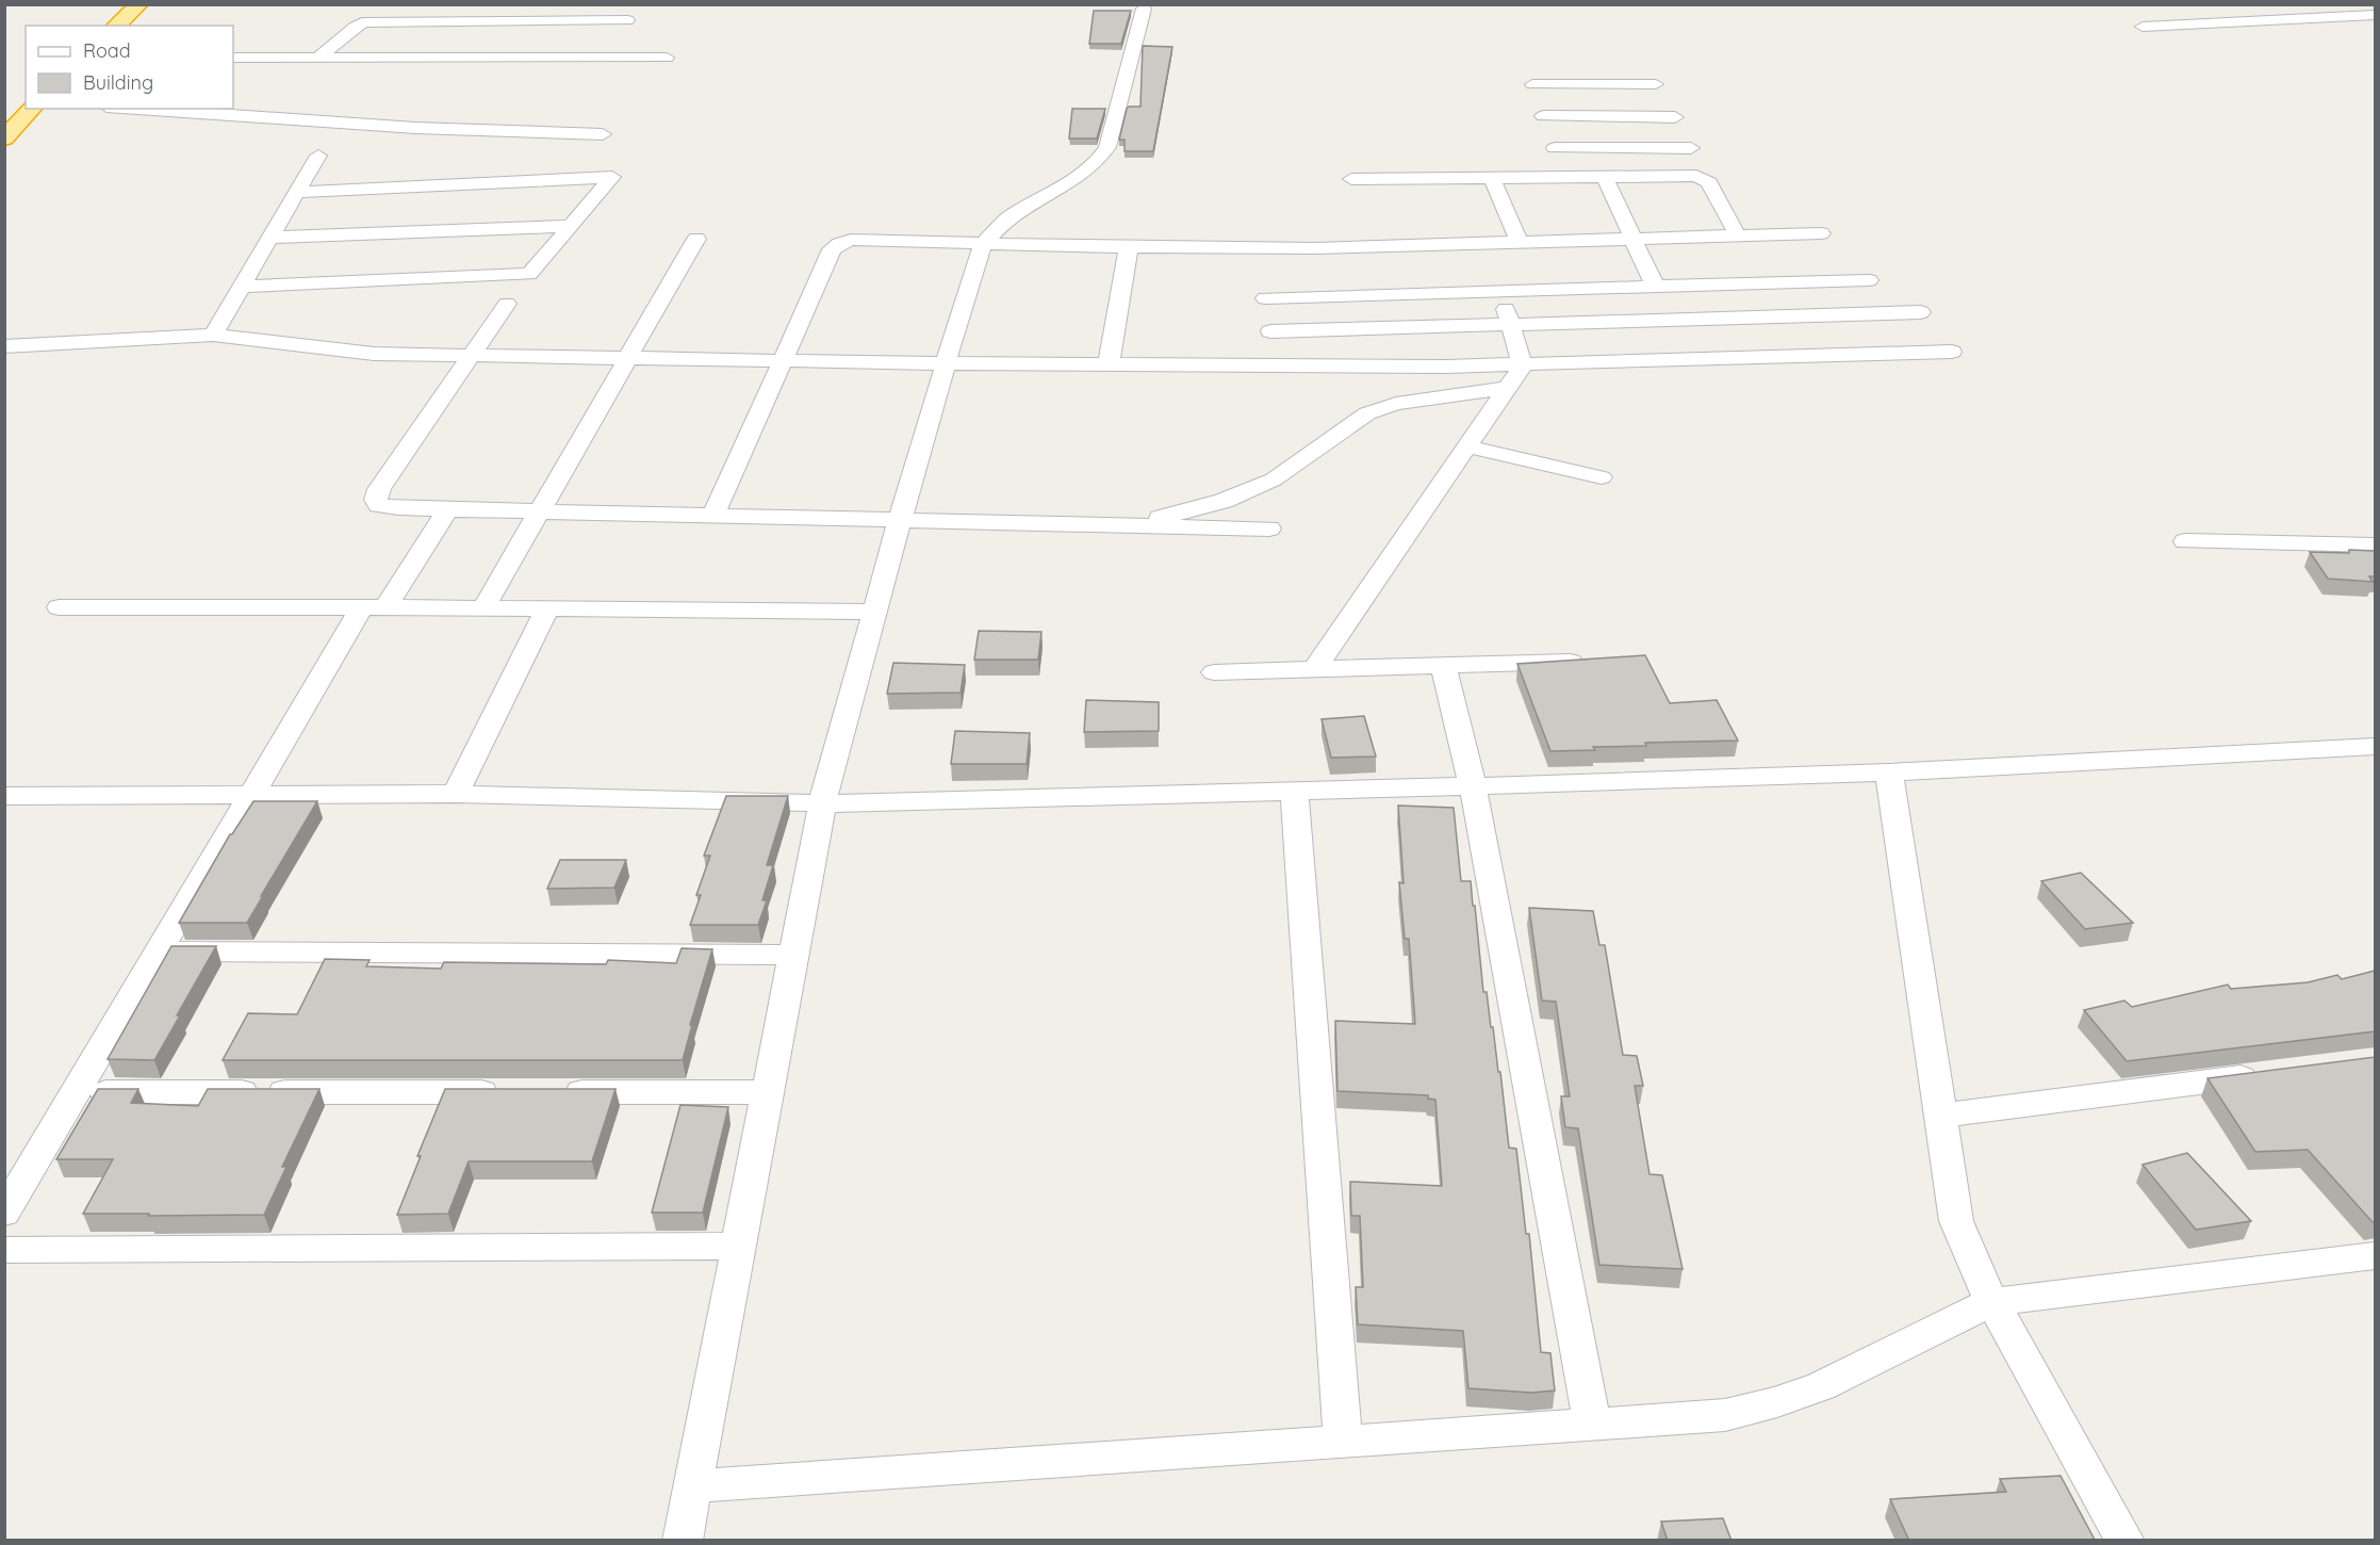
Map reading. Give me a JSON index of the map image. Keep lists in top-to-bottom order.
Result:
{
  "legend": ["Road", "Building"]
}
